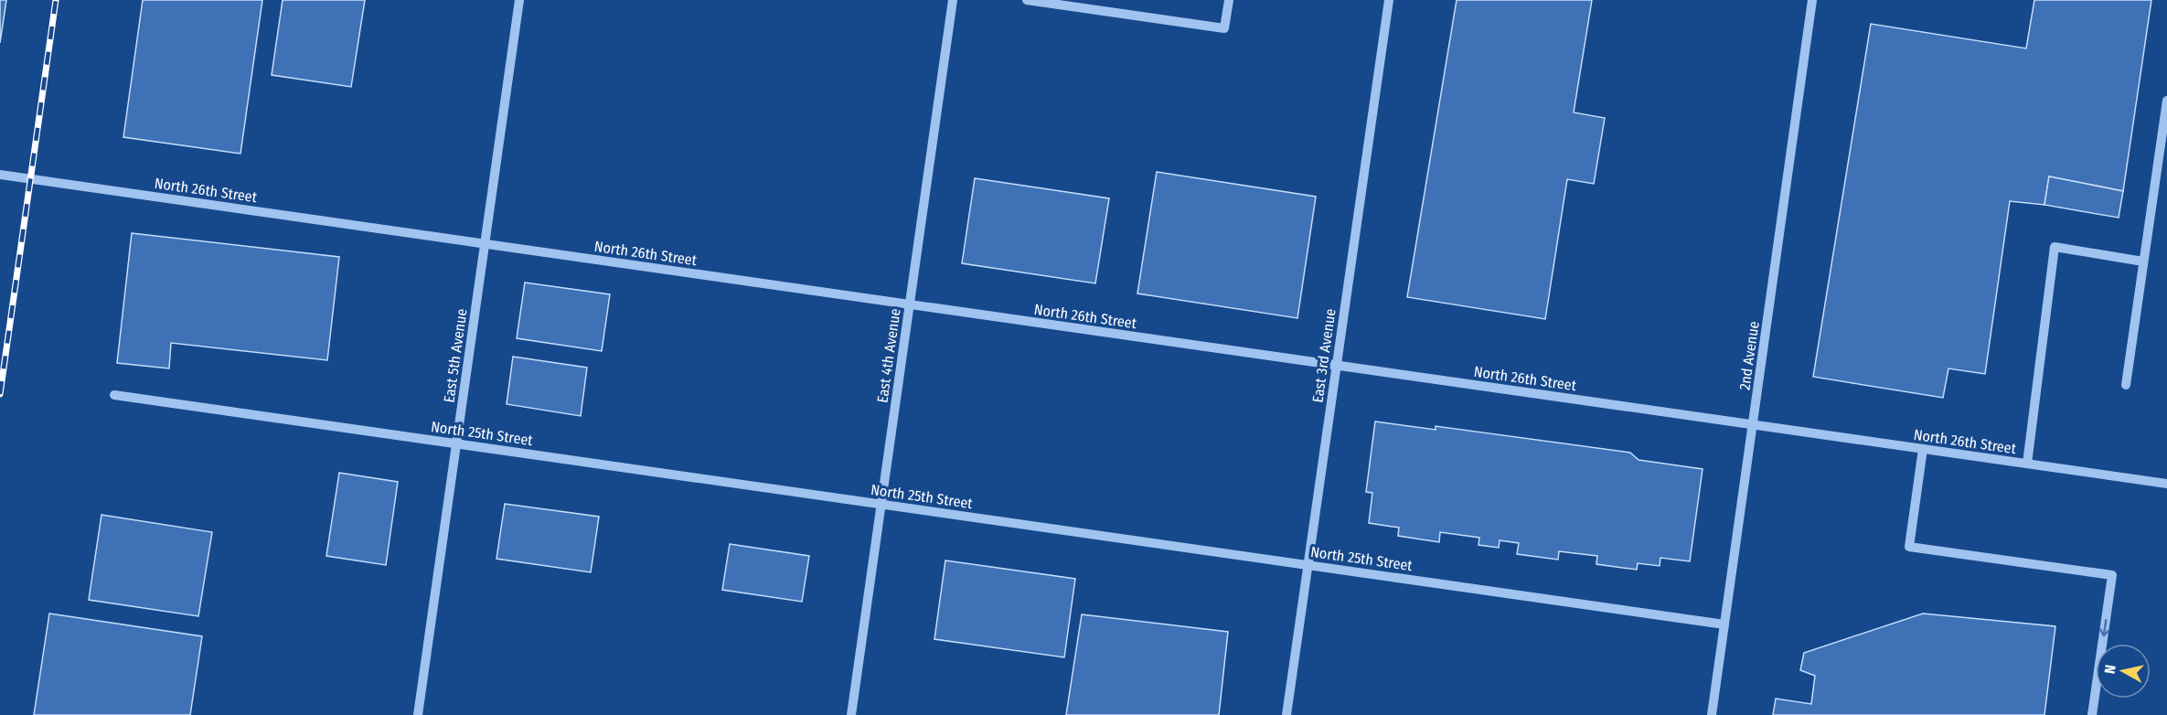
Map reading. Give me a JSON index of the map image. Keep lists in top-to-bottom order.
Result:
{
  "streets": {
    "street": [
      "North 26th Street",
      "East 5th Avenue",
      "East 4th Avenue",
      "East 3rd Avenue",
      "2nd Avenue",
      "North 25th Street"
    ]
  },
  "crossings": [
    ["North 26th Street", "East 5th Avenue"],
    ["North 26th Street", "East 4th Avenue"],
    ["North 26th Street", "East 3rd Avenue"],
    ["North 26th Street", "2nd Avenue"],
    ["East 5th Avenue", "North 25th Street"],
    ["East 4th Avenue", "North 25th Street"],
    ["East 3rd Avenue", "North 25th Street"],
    ["2nd Avenue", "North 25th Street"]
  ],
  "north": "left"
}
